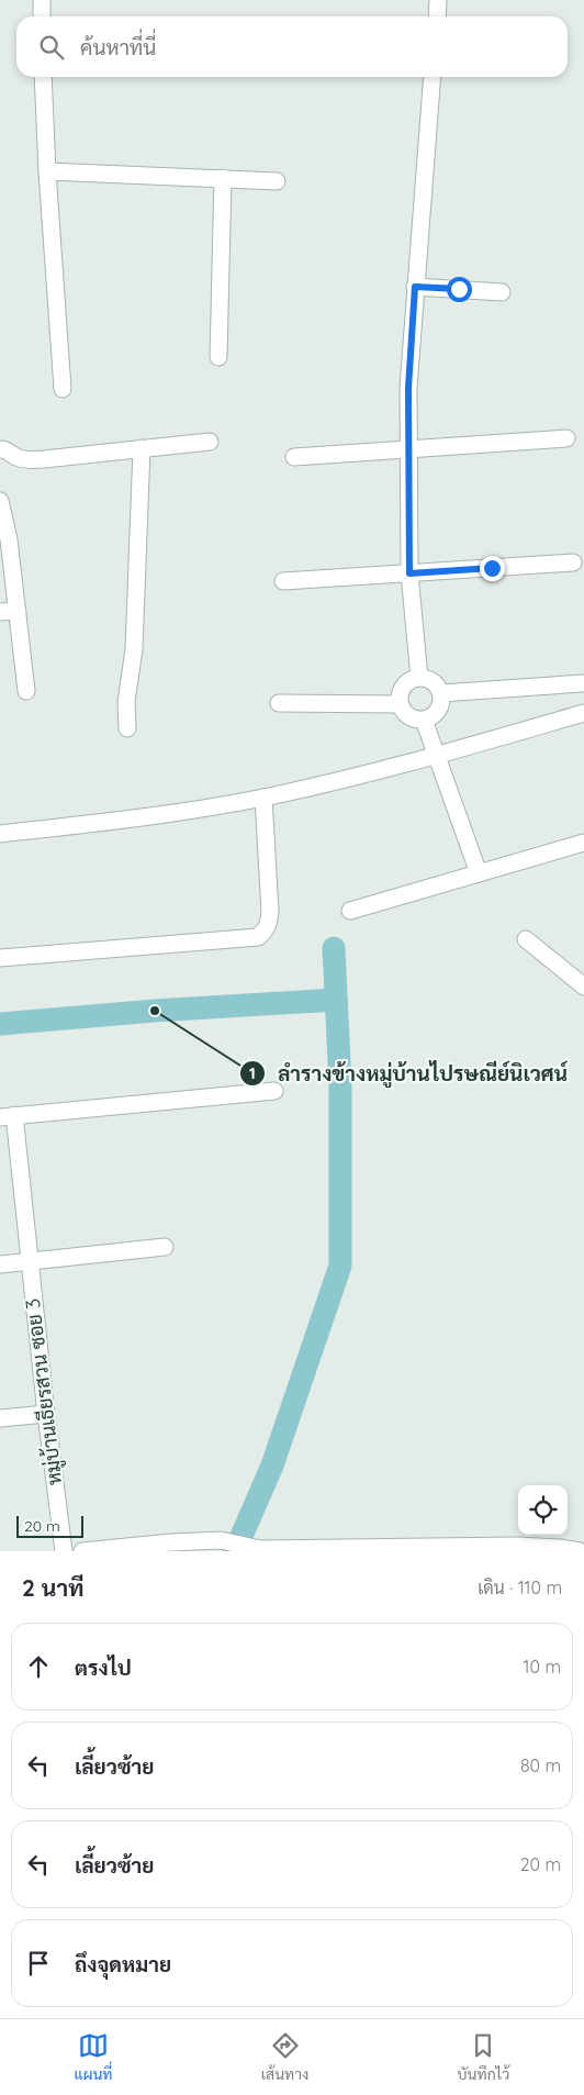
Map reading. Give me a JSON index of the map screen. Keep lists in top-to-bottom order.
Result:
{
  "streets": {
    "street": ["หมู่บ้านเธียรสวน ซอย 3"]
  },
  "places": ["ลำรางข้างหมู่บ้านไปรษณีย์นิเวศน์"],
  "scale_bar": "20 m",
  "page": {
    "search": "ค้นหาที่นี่",
    "scale": "20 m",
    "heading": ["2 นาที", "เดิน · 110 m"],
    "list": [
      ["ตรงไป", "10 m"],
      ["เลี้ยวซ้าย", "80 m"],
      ["เลี้ยวซ้าย", "20 m"],
      "ถึงจุดหมาย"
    ],
    "nav": ["แผนที่", "เส้นทาง", "บันทึกไว้"]
  }
}
